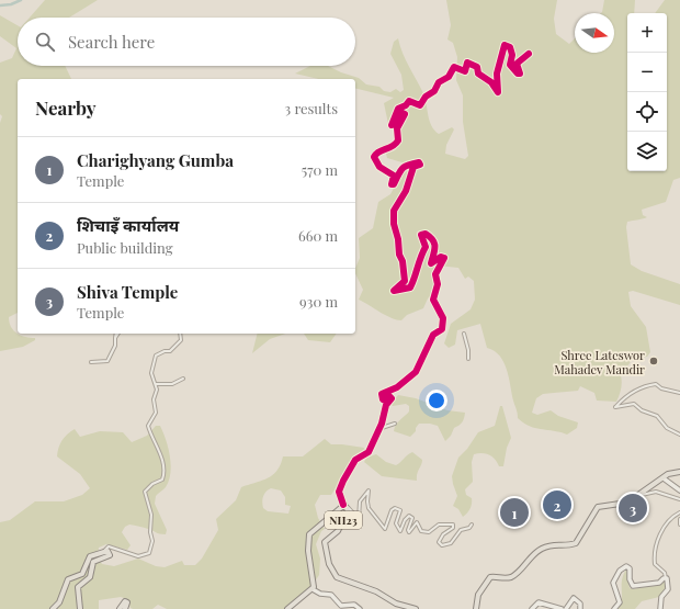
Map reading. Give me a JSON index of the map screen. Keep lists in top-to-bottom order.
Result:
{
  "streets": {
    "main road": ["NH23"]
  },
  "places": ["Shree Lateswor Mahadev Mandir"],
  "north": "right",
  "page": {
    "map_buttons": ["+", "−"],
    "search": "Search here",
    "heading": ["Nearby", "3 results"],
    "list": [
      {
        "mark": "1",
        "name": "Charighyang Gumba",
        "note": "Temple",
        "value": "570 m"
      },
      {
        "mark": "2",
        "name": "शिचाइँ कार्यालय",
        "note": "Public building",
        "value": "660 m"
      },
      {
        "mark": "3",
        "name": "Shiva Temple",
        "note": "Temple",
        "value": "930 m"
      }
    ],
    "pins": ["2", "3", "1"]
  }
}
